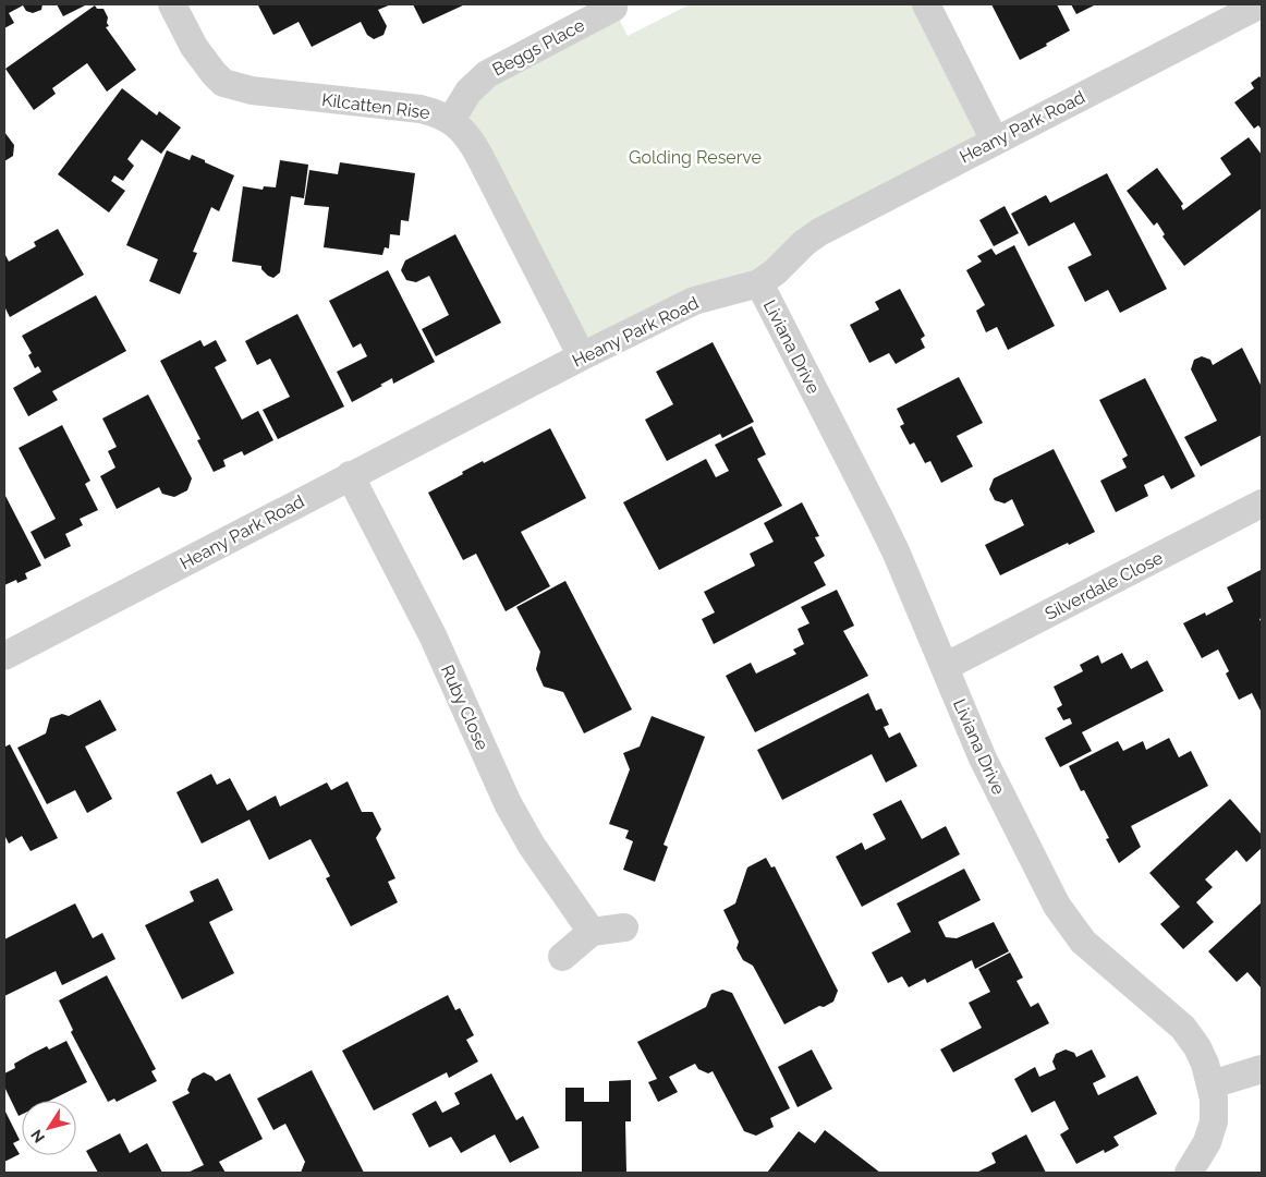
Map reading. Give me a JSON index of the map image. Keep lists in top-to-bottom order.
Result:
{
  "streets": {
    "street": [
      "Beggs Place",
      "Kilcatten Rise",
      "Heany Park Road",
      "Liviana Drive",
      "Silverdale Close",
      "Ruby Close"
    ]
  },
  "crossings": [
    ["Beggs Place", "Kilcatten Rise"],
    ["Kilcatten Rise", "Heany Park Road"],
    ["Heany Park Road", "Liviana Drive"],
    ["Heany Park Road", "Ruby Close"],
    ["Liviana Drive", "Silverdale Close"]
  ],
  "parks": ["Golding Reserve"],
  "north": "bottom left"
}
